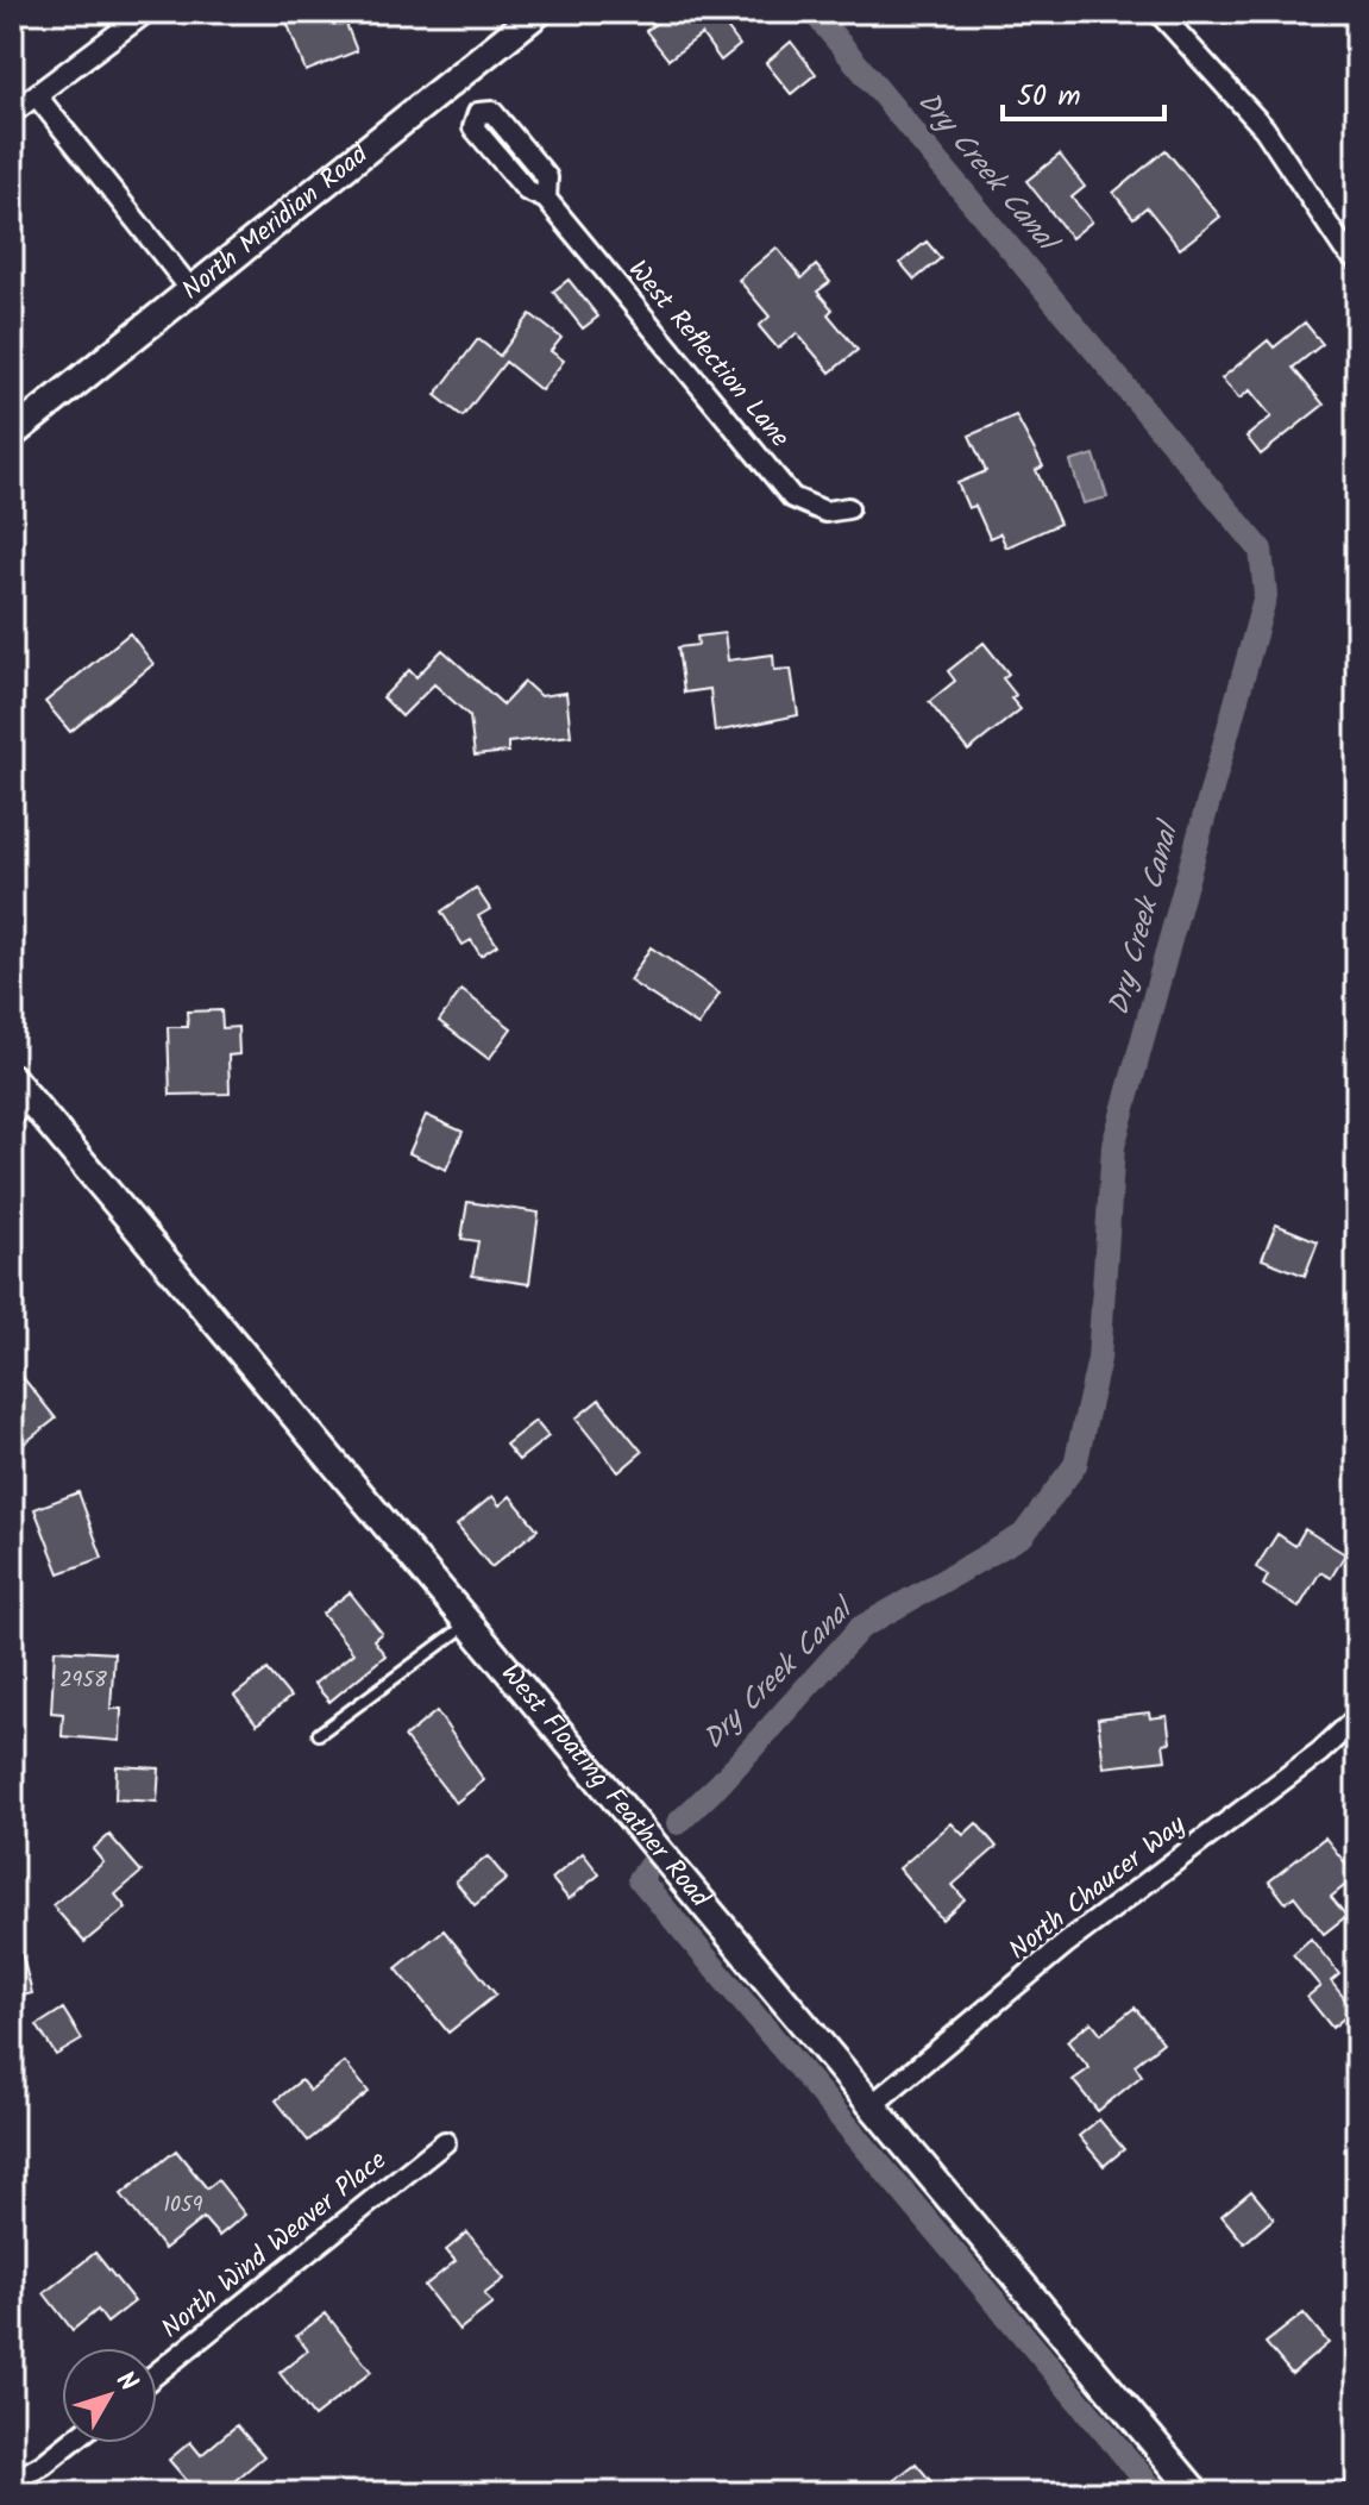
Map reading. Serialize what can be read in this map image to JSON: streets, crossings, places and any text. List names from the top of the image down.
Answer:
{
  "streets": {
    "main road": ["North Meridian Road", "West Floating Feather Road"],
    "street": ["West Reflection Lane", "North Chaucer Way", "North Wind Weaver Place"]
  },
  "crossings": [
    ["North Meridian Road", "West Reflection Lane"],
    ["West Floating Feather Road", "North Chaucer Way"]
  ],
  "water": ["Dry Creek Canal"],
  "house_numbers": ["2958", "1059"],
  "scale_bar": "50 m",
  "north": "top right"
}
